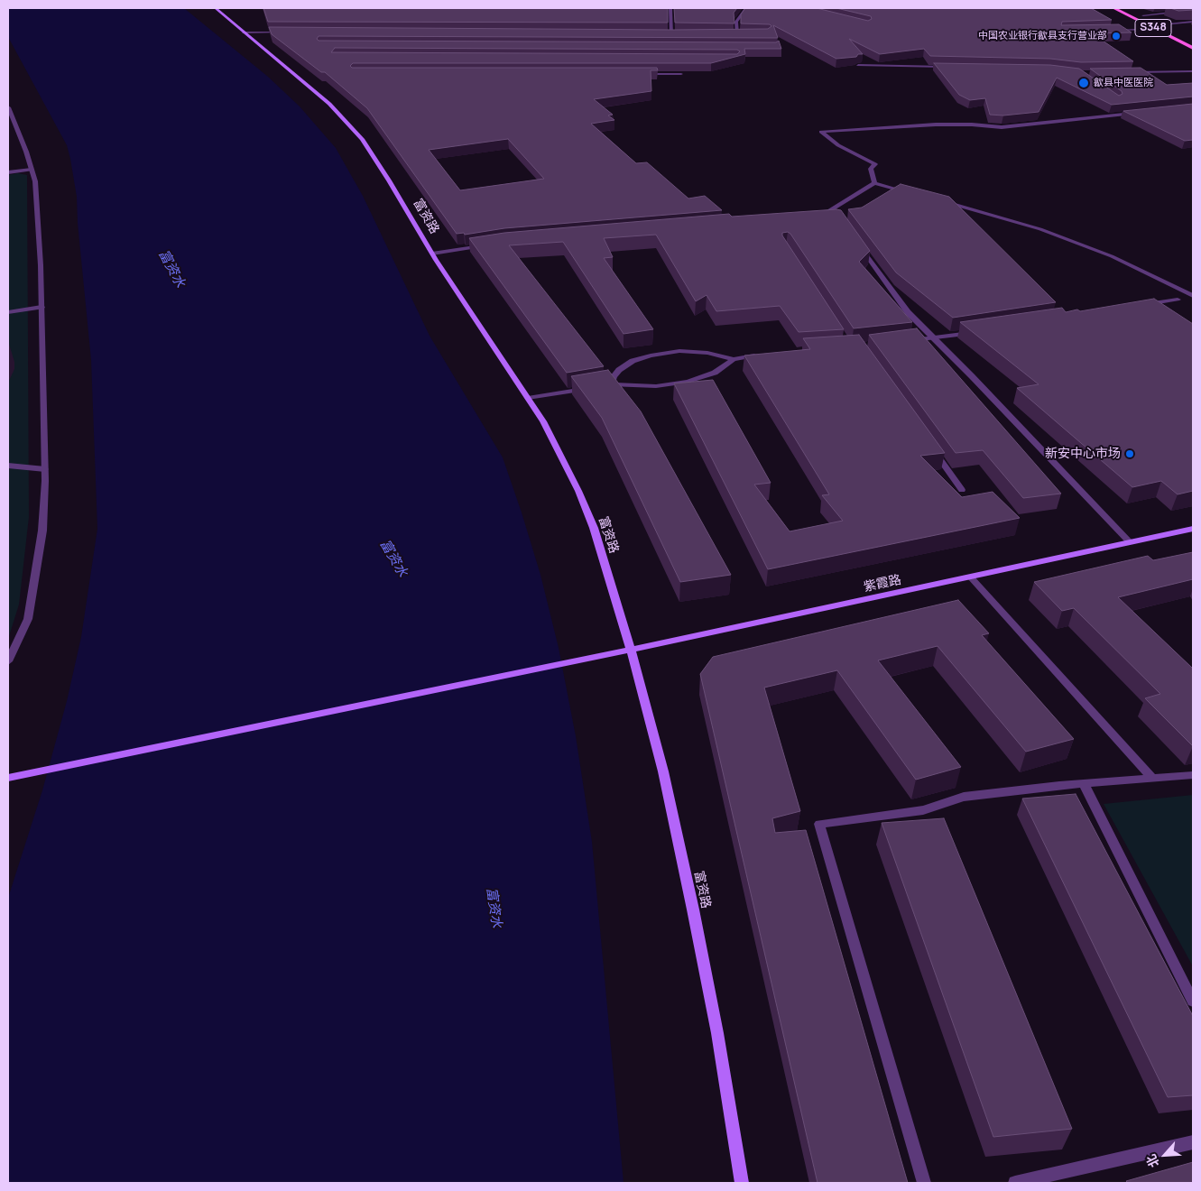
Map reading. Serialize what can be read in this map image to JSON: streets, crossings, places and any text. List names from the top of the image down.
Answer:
{
  "streets": {
    "main road": ["S348"],
    "street": ["富资路", "紫霞路"]
  },
  "crossings": [
    ["富资路", "紫霞路"]
  ],
  "water": ["富资水"],
  "places": ["中国农业银行歙县支行营业部", "歙县中医医院", "新安中心市场"],
  "north": "bottom left"
}
